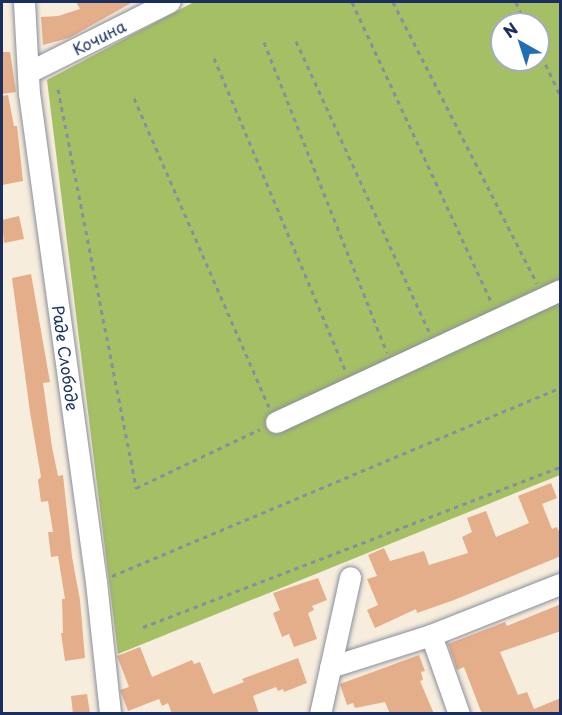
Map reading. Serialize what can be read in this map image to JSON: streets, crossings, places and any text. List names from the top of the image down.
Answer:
{
  "streets": {
    "street": ["Кочина", "Раде Слободе"]
  },
  "crossings": [
    ["Кочина", "Раде Слободе"]
  ],
  "north": "top left"
}
